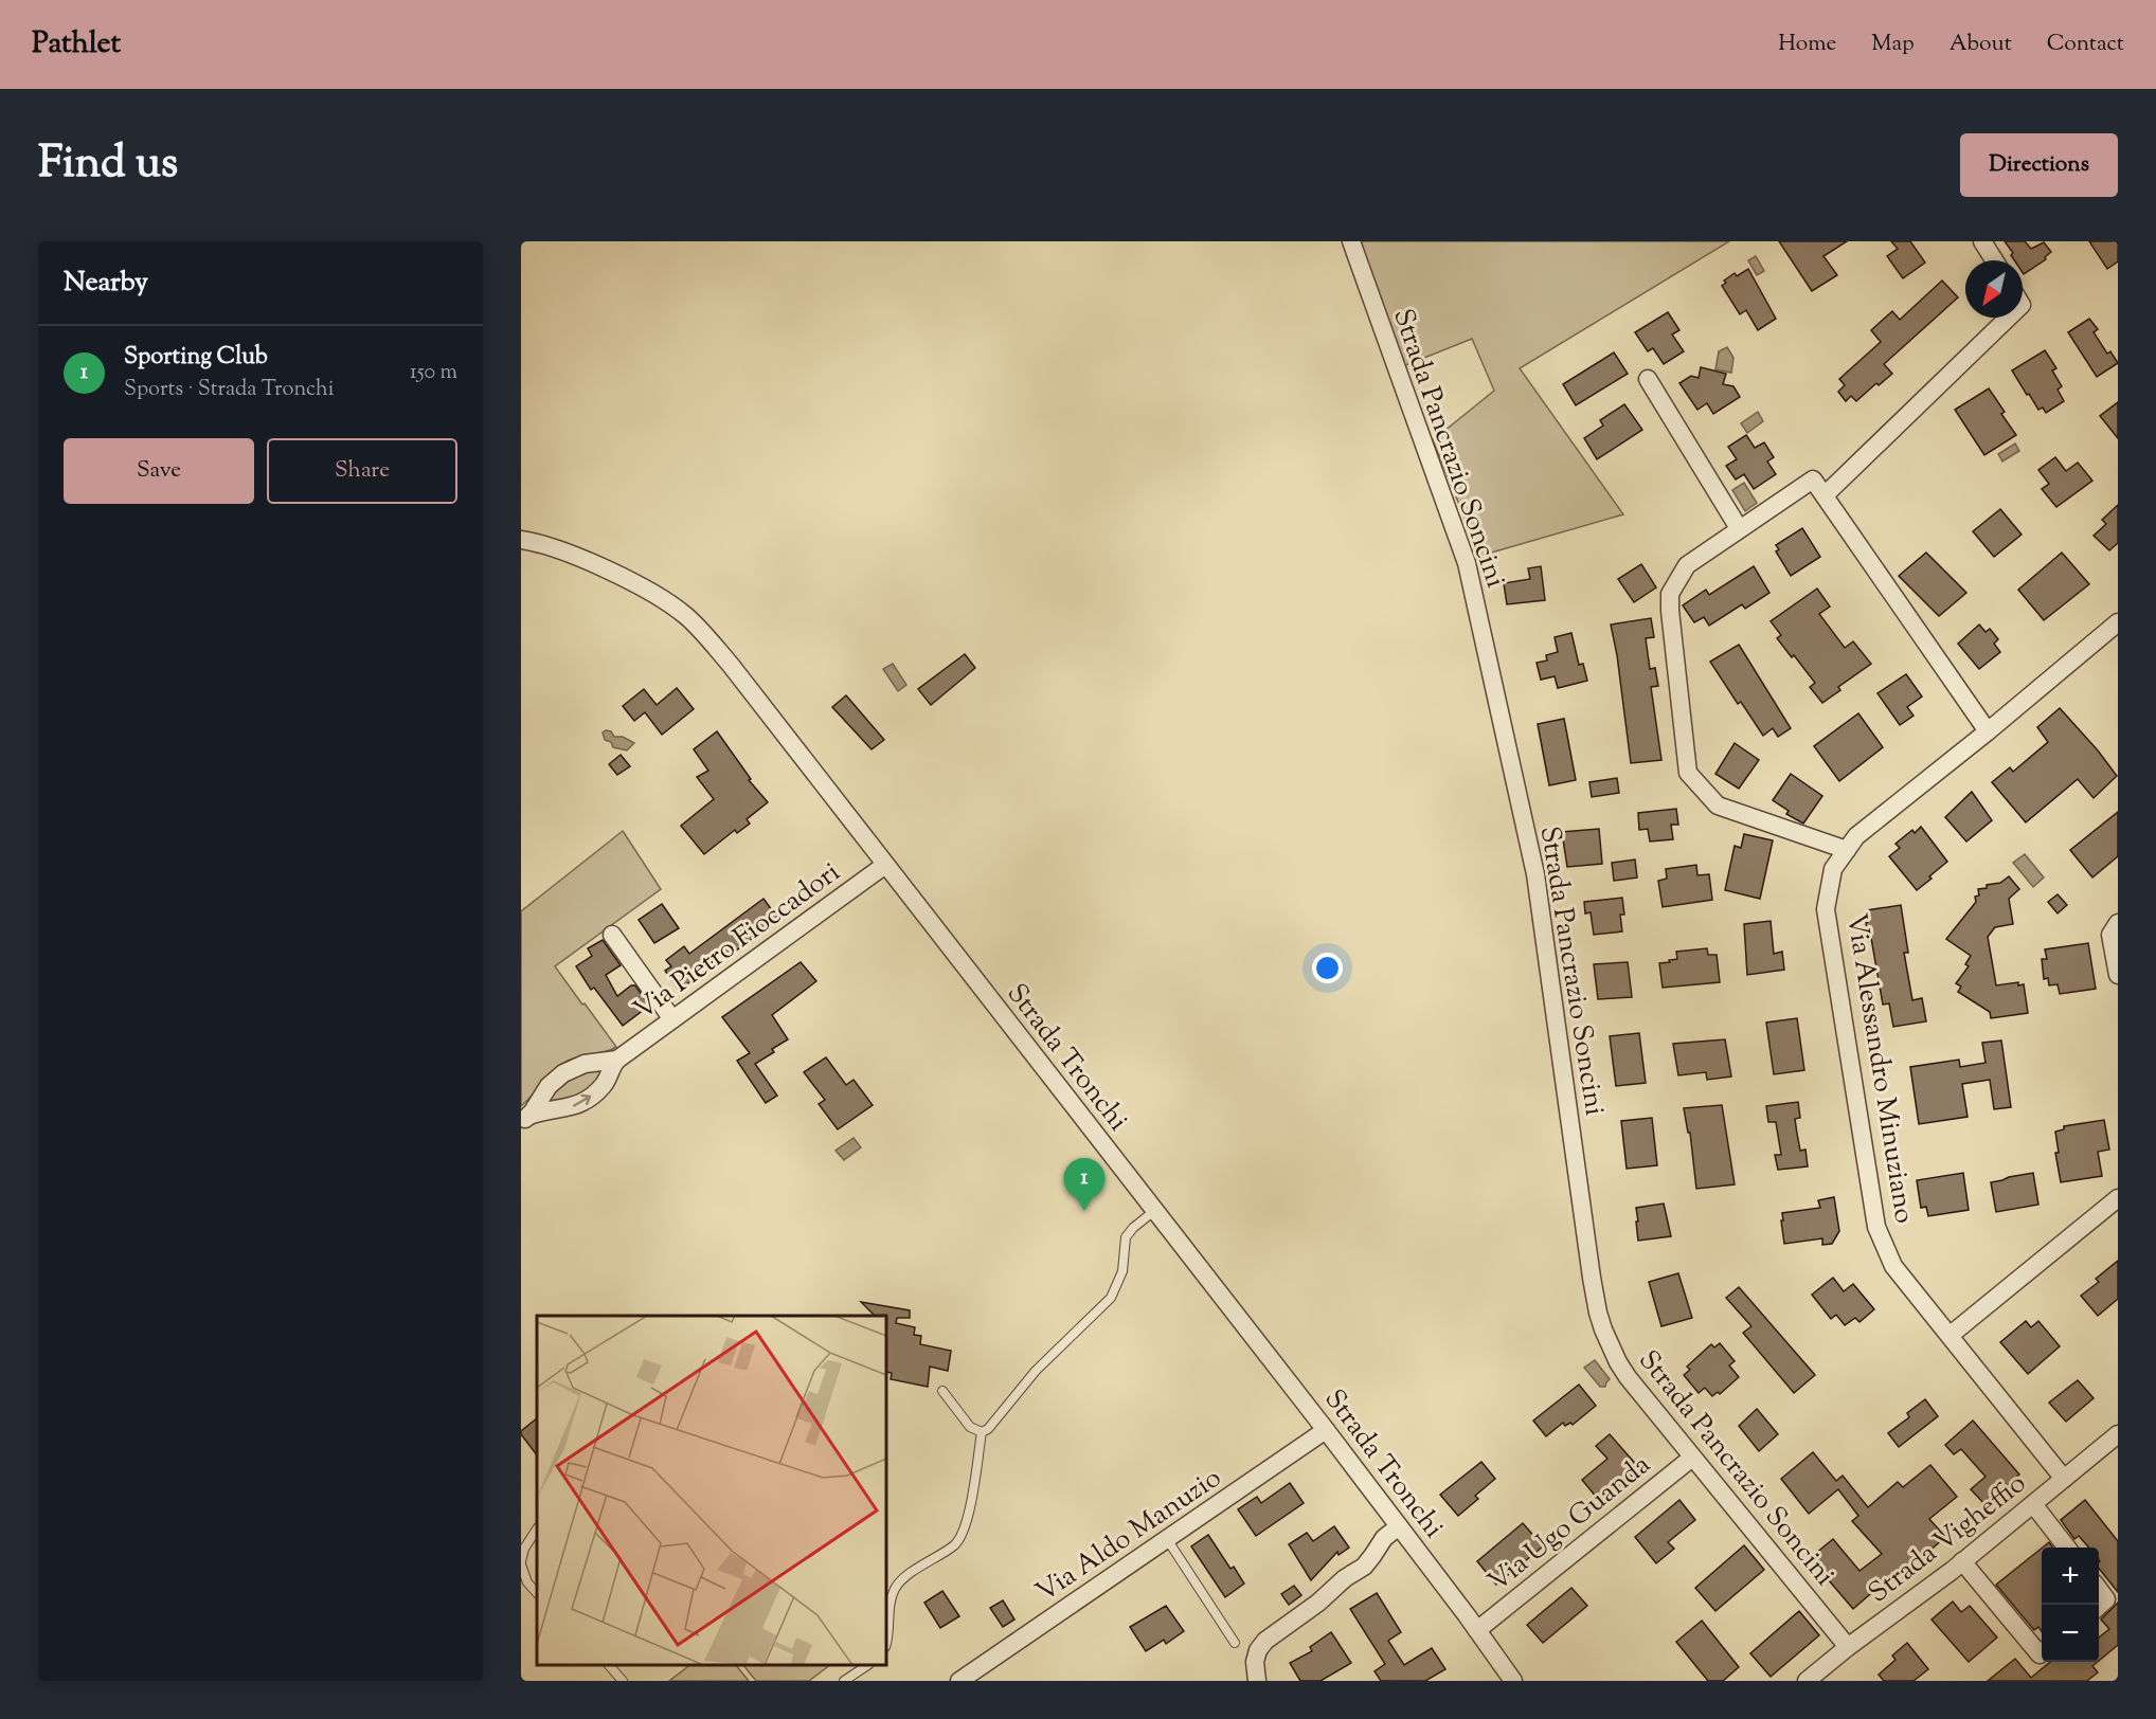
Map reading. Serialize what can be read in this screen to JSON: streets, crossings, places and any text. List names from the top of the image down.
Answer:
{
  "streets": {
    "street": [
      "Strada Pancrazio Soncini",
      "Via Pietro Fioccadori",
      "Strada Tronchi",
      "Via Alessandro Minuziano",
      "Via Ugo Guanda",
      "Via Aldo Manuzio",
      "Strada Vigheffio"
    ]
  },
  "crossings": [
    ["Strada Pancrazio Soncini", "Via Ugo Guanda"],
    ["Strada Pancrazio Soncini", "Strada Vigheffio"],
    ["Via Pietro Fioccadori", "Strada Tronchi"],
    ["Strada Tronchi", "Via Ugo Guanda"],
    ["Strada Tronchi", "Via Aldo Manuzio"],
    ["Via Alessandro Minuziano", "Strada Vigheffio"]
  ],
  "north": "bottom left",
  "page": {
    "header": "Pathlet",
    "nav": [
      "Home",
      "Map",
      "About",
      "Contact"
    ],
    "title": "Find us",
    "buttons": [
      "Directions",
      ["Save", "Share"]
    ],
    "heading": "Nearby",
    "list": [
      {
        "mark": "1",
        "name": "Sporting Club",
        "note": "Sports · Strada Tronchi",
        "value": "150 m"
      }
    ],
    "pins": "1",
    "map_buttons": ["+", "−"]
  }
}
